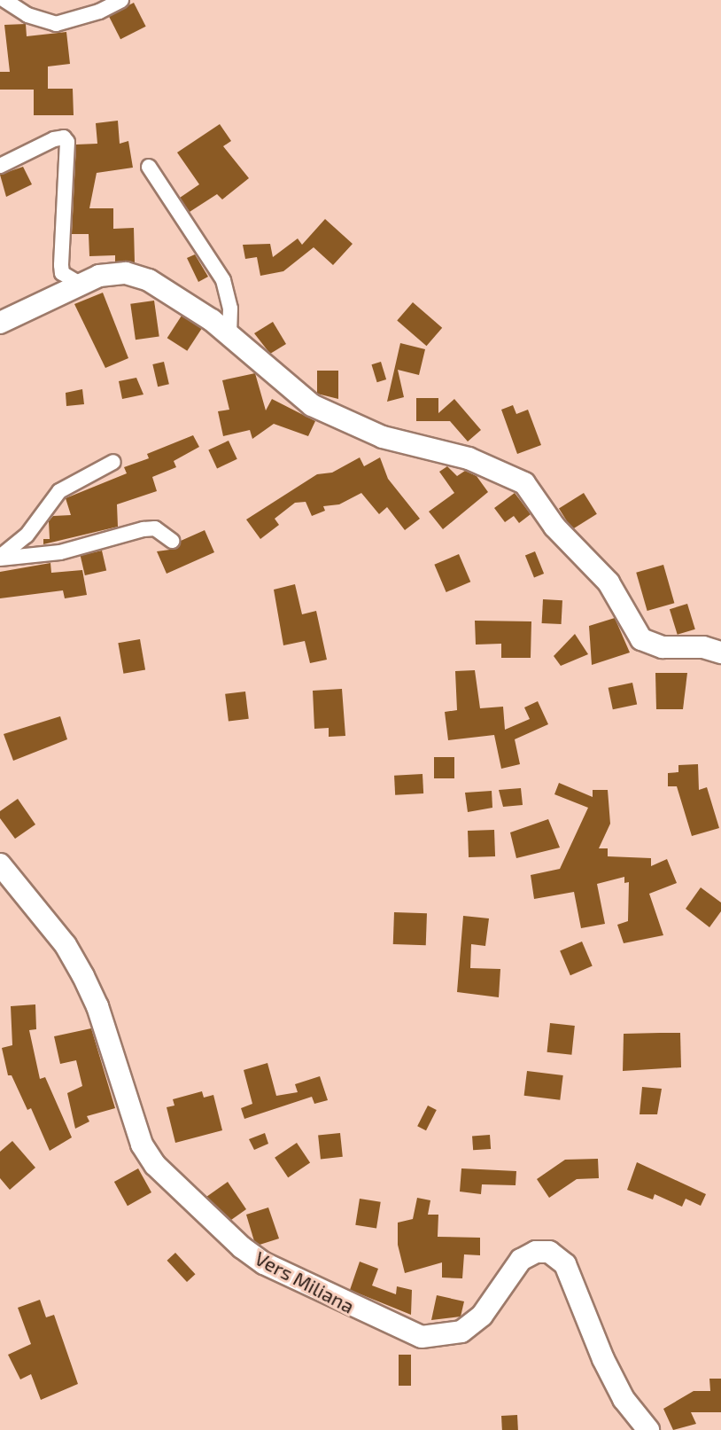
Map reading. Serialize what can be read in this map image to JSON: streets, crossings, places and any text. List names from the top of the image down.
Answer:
{
  "streets": {
    "main road": ["Vers Miliana"]
  }
}
